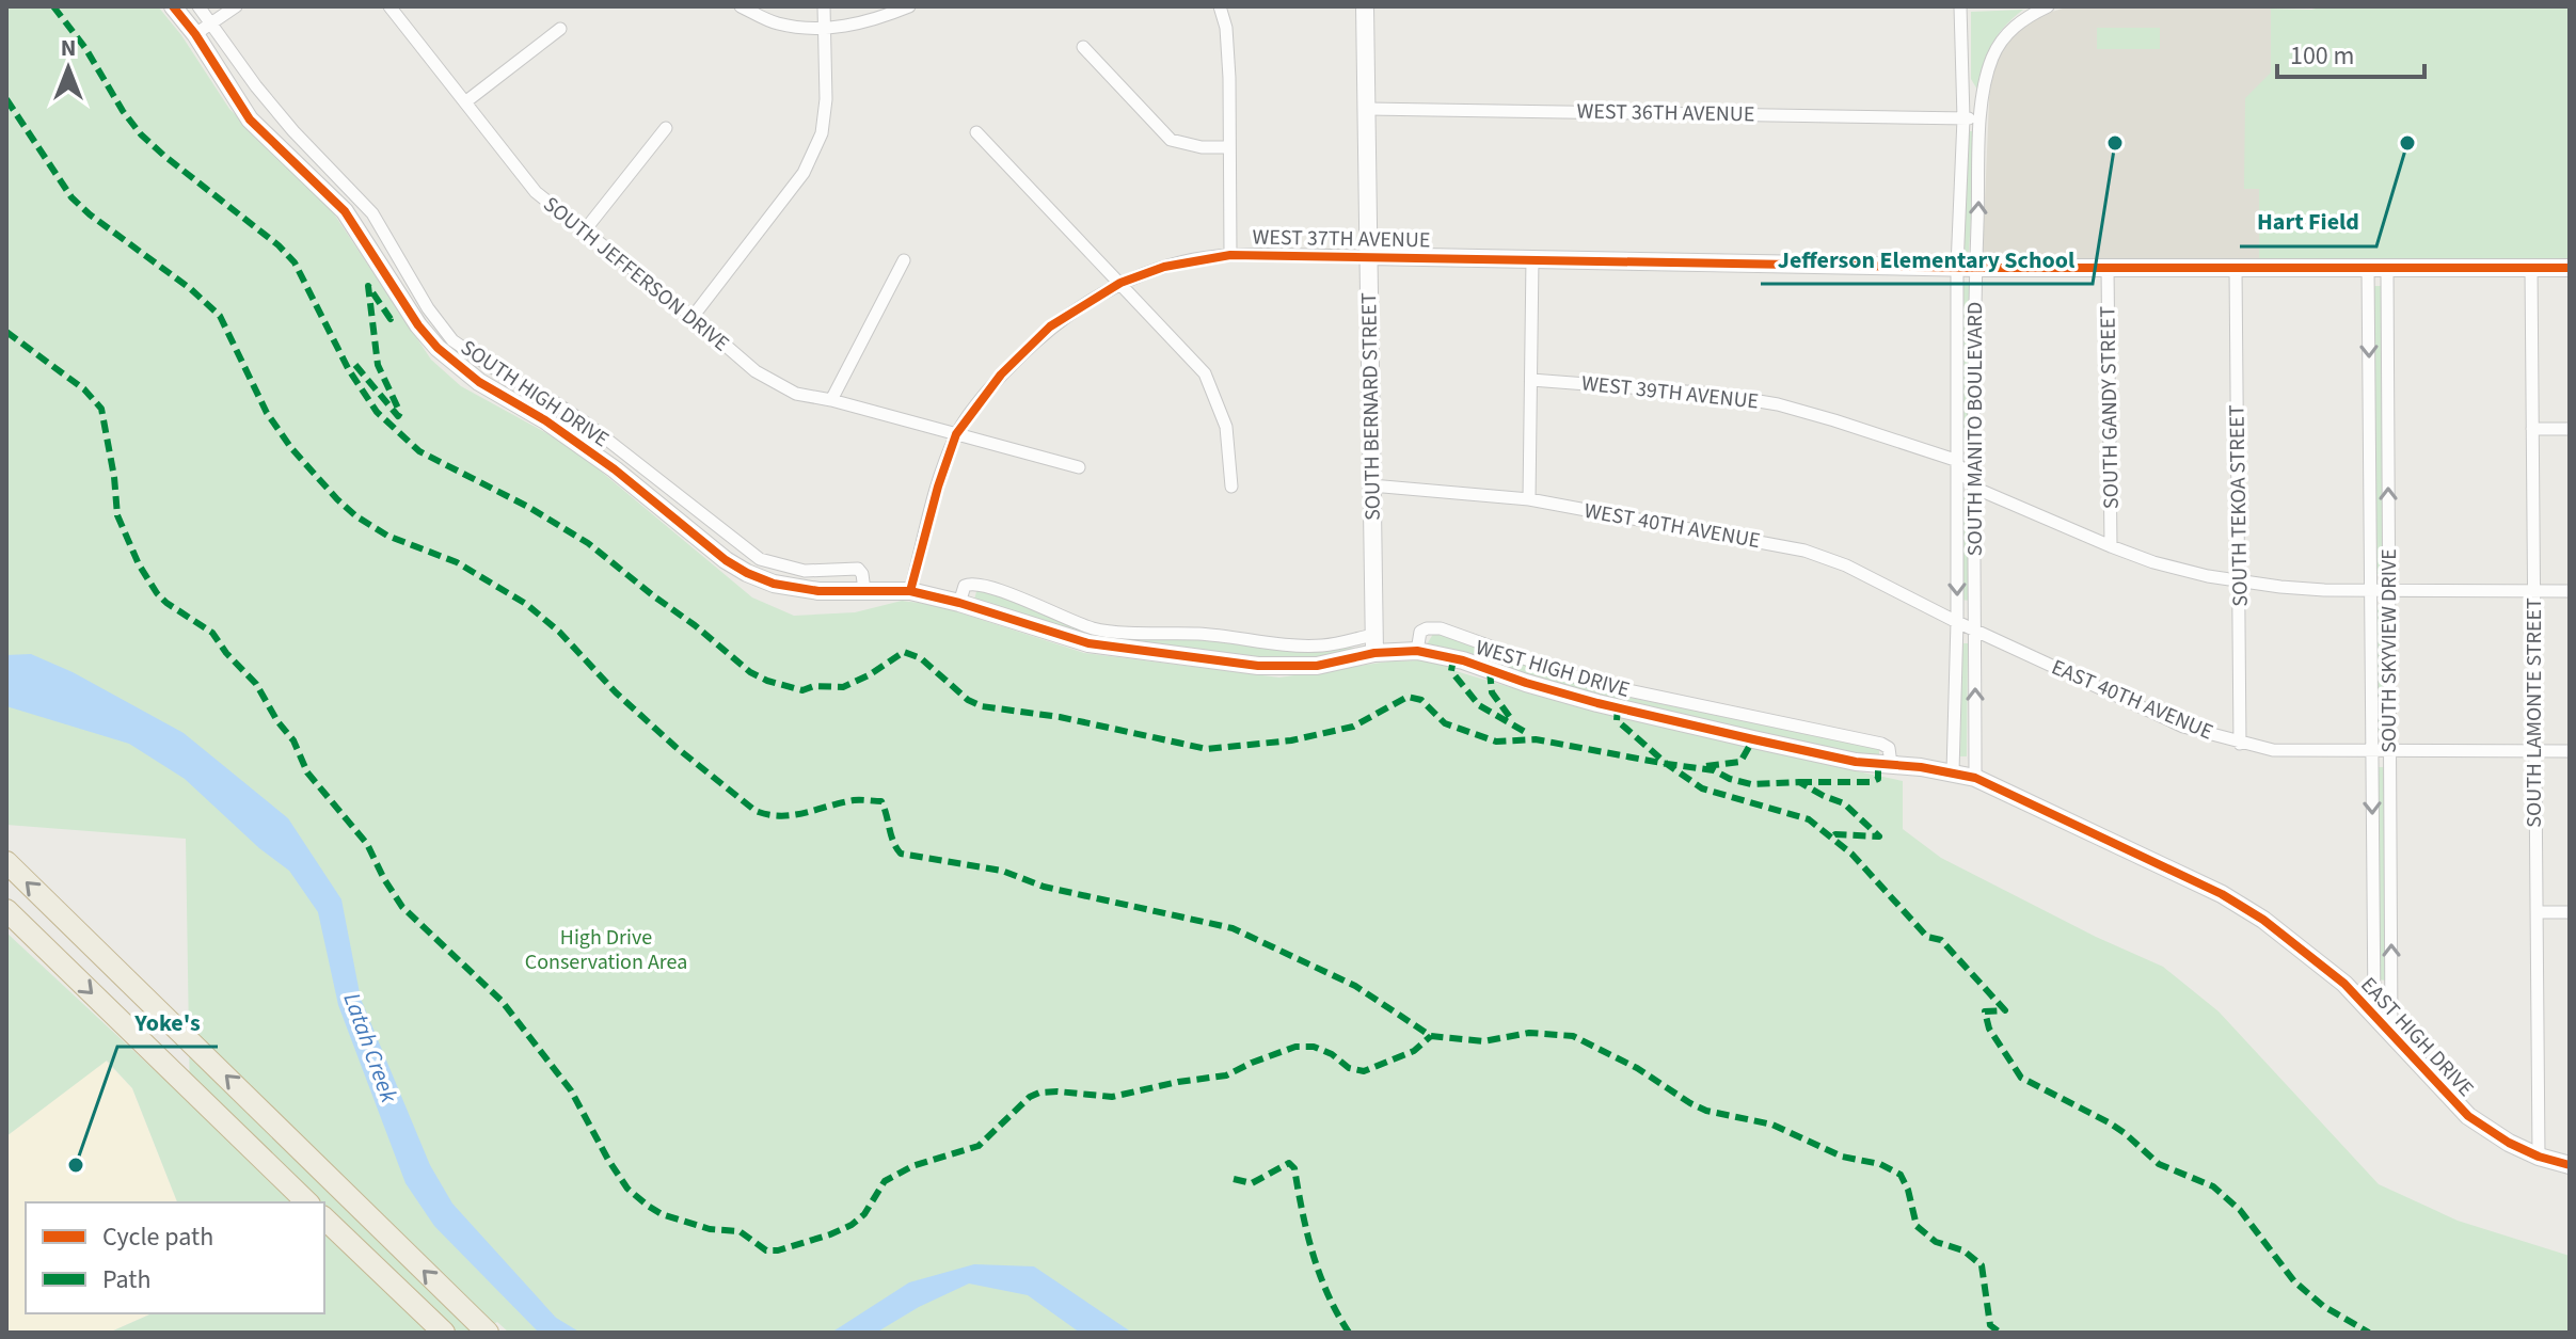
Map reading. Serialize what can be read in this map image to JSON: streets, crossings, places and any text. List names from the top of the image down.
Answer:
{
  "streets": {
    "main road": [
      "WEST 37TH AVENUE",
      "SOUTH HIGH DRIVE",
      "SOUTH BERNARD STREET",
      "WEST HIGH DRIVE",
      "EAST HIGH DRIVE"
    ],
    "street": [
      "WEST 36TH AVENUE",
      "SOUTH JEFFERSON DRIVE",
      "WEST 39TH AVENUE",
      "SOUTH GANDY STREET",
      "SOUTH MANITO BOULEVARD",
      "SOUTH TEKOA STREET",
      "WEST 40TH AVENUE",
      "SOUTH SKYVIEW DRIVE",
      "EAST 40TH AVENUE",
      "SOUTH LAMONTE STREET"
    ]
  },
  "crossings": [
    ["WEST 36TH AVENUE", "SOUTH BERNARD STREET"],
    ["WEST 36TH AVENUE", "SOUTH MANITO BOULEVARD"],
    ["WEST 37TH AVENUE", "SOUTH JEFFERSON DRIVE"],
    ["WEST 37TH AVENUE", "SOUTH BERNARD STREET"],
    ["WEST 37TH AVENUE", "SOUTH GANDY STREET"],
    ["WEST 37TH AVENUE", "SOUTH MANITO BOULEVARD"],
    ["WEST 37TH AVENUE", "SOUTH TEKOA STREET"],
    ["WEST 37TH AVENUE", "SOUTH SKYVIEW DRIVE"],
    ["WEST 37TH AVENUE", "WEST HIGH DRIVE"],
    ["WEST 37TH AVENUE", "SOUTH LAMONTE STREET"],
    ["WEST 39TH AVENUE", "SOUTH MANITO BOULEVARD"],
    ["SOUTH HIGH DRIVE", "WEST HIGH DRIVE"],
    ["SOUTH BERNARD STREET", "WEST 40TH AVENUE"],
    ["SOUTH BERNARD STREET", "WEST HIGH DRIVE"],
    ["SOUTH MANITO BOULEVARD", "WEST 40TH AVENUE"],
    ["SOUTH MANITO BOULEVARD", "WEST HIGH DRIVE"],
    ["SOUTH MANITO BOULEVARD", "EAST 40TH AVENUE"],
    ["SOUTH MANITO BOULEVARD", "EAST HIGH DRIVE"],
    ["SOUTH TEKOA STREET", "EAST 40TH AVENUE"],
    ["WEST 40TH AVENUE", "EAST 40TH AVENUE"],
    ["SOUTH SKYVIEW DRIVE", "EAST 40TH AVENUE"],
    ["SOUTH SKYVIEW DRIVE", "EAST HIGH DRIVE"],
    ["WEST HIGH DRIVE", "EAST HIGH DRIVE"],
    ["EAST 40TH AVENUE", "SOUTH LAMONTE STREET"],
    ["SOUTH LAMONTE STREET", "EAST HIGH DRIVE"]
  ],
  "water": ["Latah Creek"],
  "parks": ["High Drive Conservation Area"],
  "places": ["Jefferson Elementary School", "Hart Field", "Yoke's"],
  "legend": ["Cycle path", "Path"],
  "scale_bar": "100 m",
  "north": "top"
}
